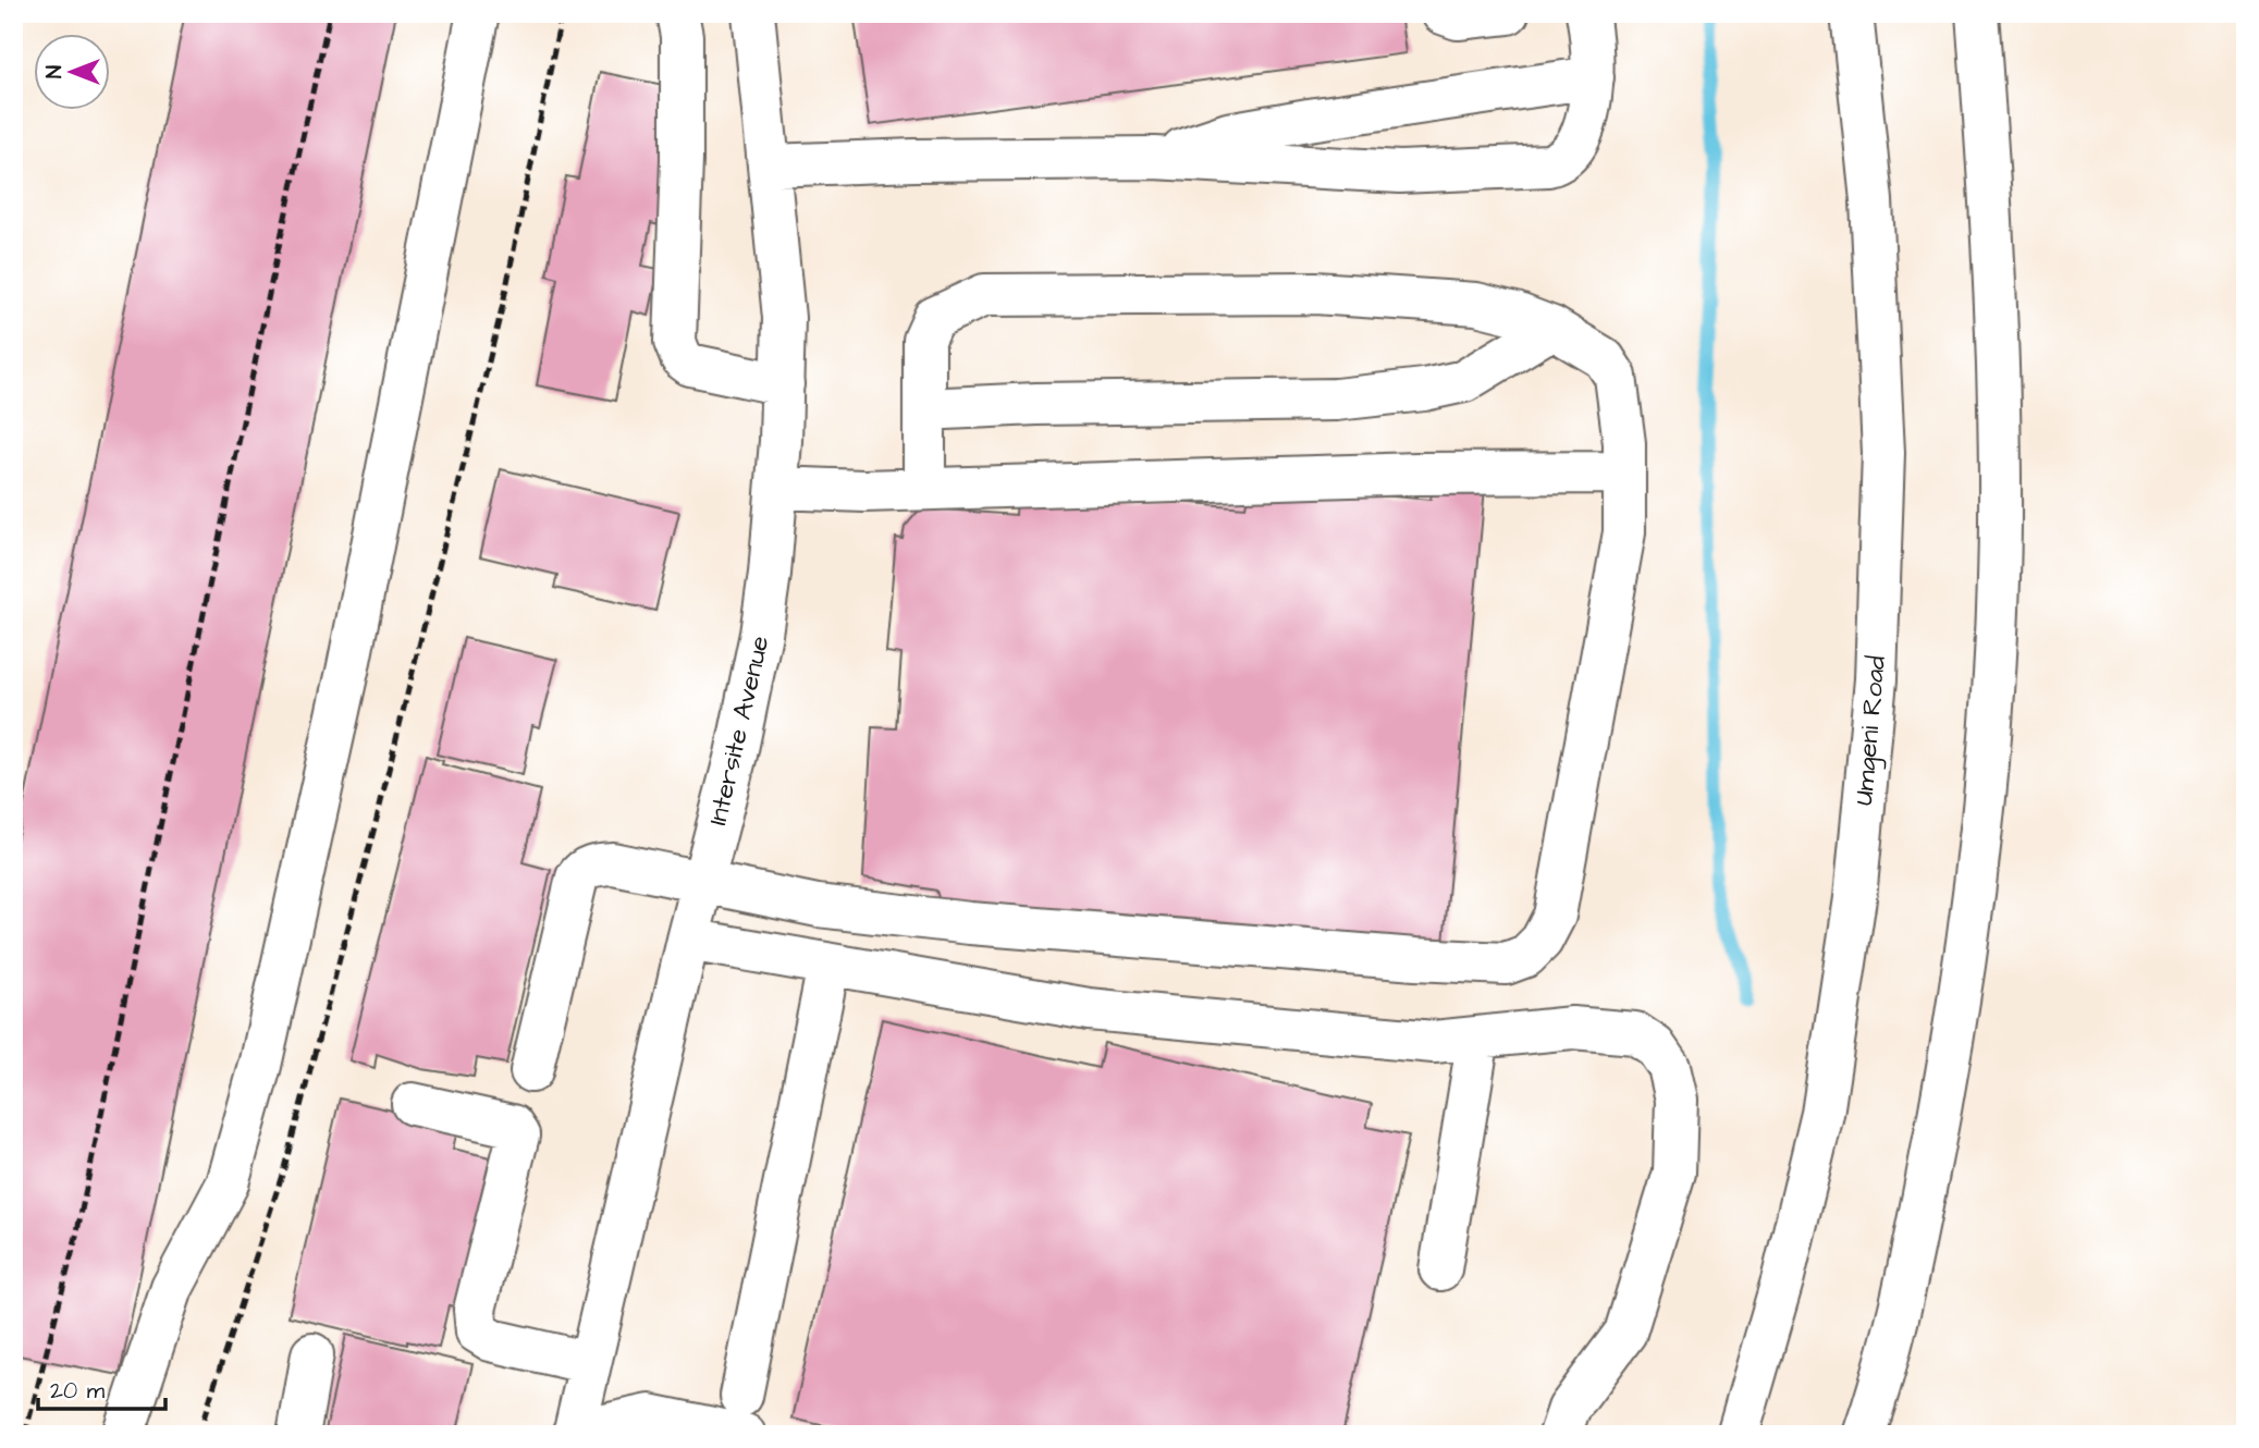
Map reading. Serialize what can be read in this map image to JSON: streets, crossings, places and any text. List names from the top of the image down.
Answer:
{
  "streets": {
    "main road": ["Intersite Avenue", "Umgeni Road"]
  },
  "scale_bar": "20 m",
  "north": "left"
}
